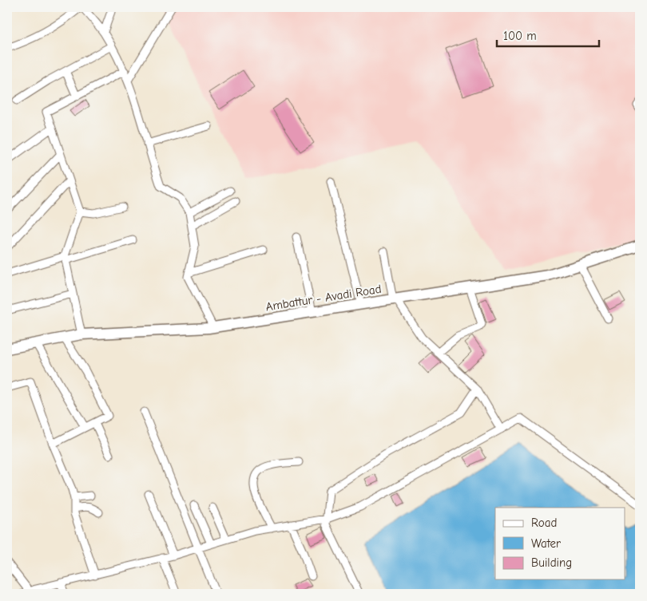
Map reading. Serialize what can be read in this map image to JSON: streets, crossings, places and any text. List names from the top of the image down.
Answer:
{
  "streets": {
    "street": ["Ambattur - Avadi Road"]
  },
  "legend": ["Road", "Water", "Building"],
  "scale_bar": "100 m"
}
